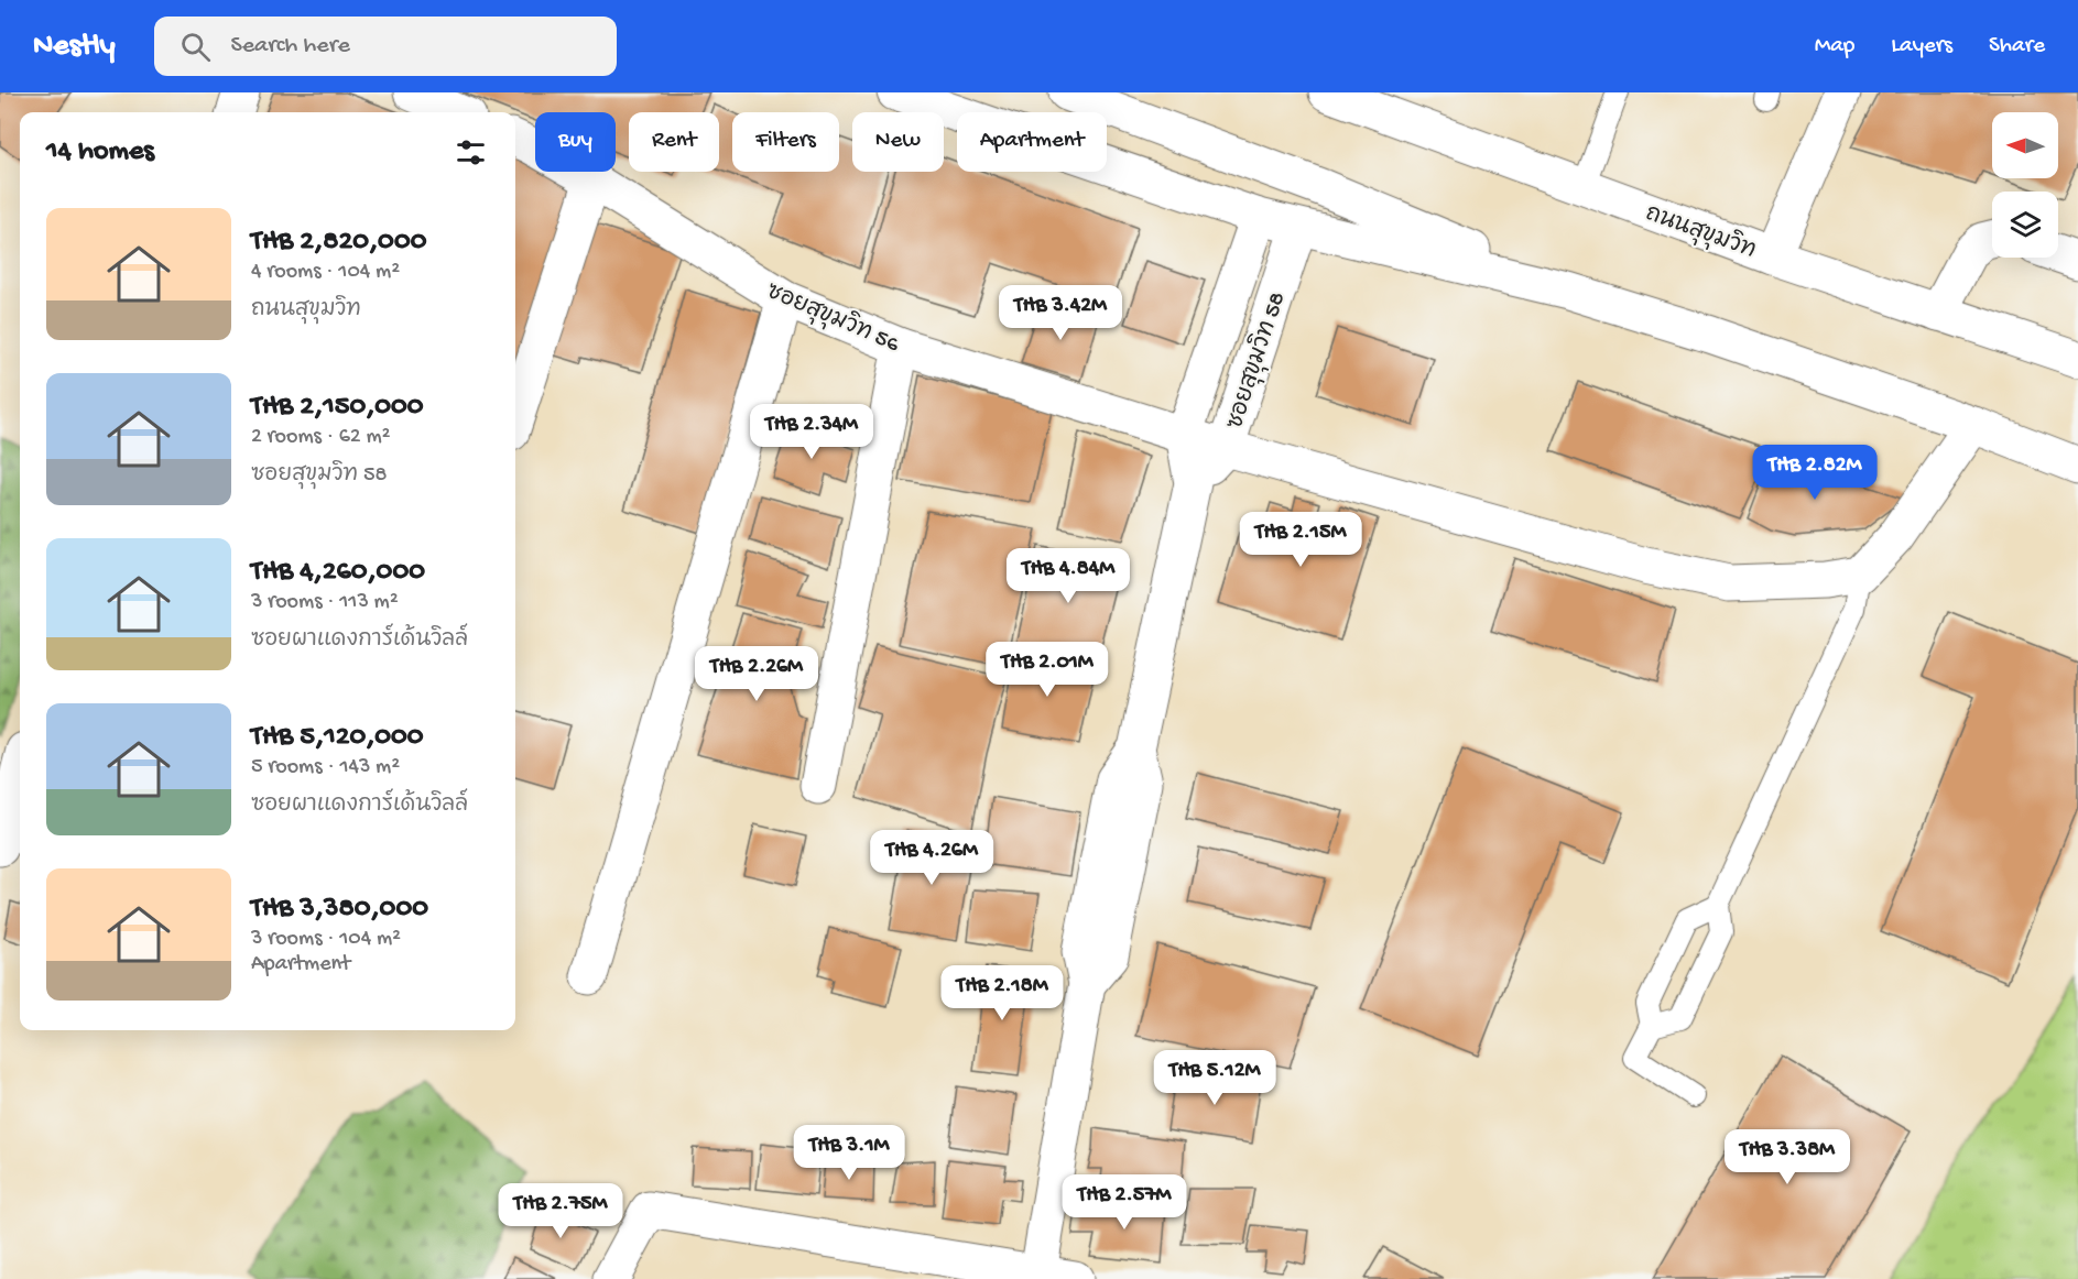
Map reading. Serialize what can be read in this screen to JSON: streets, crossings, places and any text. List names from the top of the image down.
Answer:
{
  "streets": {
    "main road": ["ถนนสุขุมวิท", "ซอยสุขุมวิท 56", "ซอยสุขุมวิท 58"]
  },
  "crossings": [
    ["ซอยสุขุมวิท 56", "ซอยสุขุมวิท 58"]
  ],
  "north": "left",
  "page": {
    "header": "Nestly",
    "search": "Search here",
    "nav": ["Map", "Layers", "Share"],
    "chip": [
      "Buy",
      "Rent",
      "Filters",
      "New",
      "Apartment"
    ],
    "heading": "14 homes",
    "list": [
      {
        "name": "THB 2,820,000",
        "note": "4 rooms · 104 m² · ถนนสุขุมวิท"
      },
      {
        "name": "THB 2,150,000",
        "note": "2 rooms · 62 m² · ซอยสุขุมวิท 58"
      },
      {
        "name": "THB 4,260,000",
        "note": "3 rooms · 113 m² · ซอยผาแดงการ์เด้นวิลล์"
      },
      {
        "name": "THB 5,120,000",
        "note": "5 rooms · 143 m² · ซอยผาแดงการ์เด้นวิลล์"
      },
      {
        "name": "THB 3,380,000",
        "note": "3 rooms · 104 m² · Apartment"
      }
    ],
    "price": [
      "THB 3.42M",
      "THB 2.34M",
      "THB 2.82M",
      "THB 2.15M",
      "THB 4.84M",
      "THB 2.01M",
      "THB 2.26M",
      "THB 4.26M",
      "THB 2.18M",
      "THB 5.12M",
      "THB 3.1M",
      "THB 3.38M",
      "THB 2.57M",
      "THB 2.75M"
    ]
  }
}
